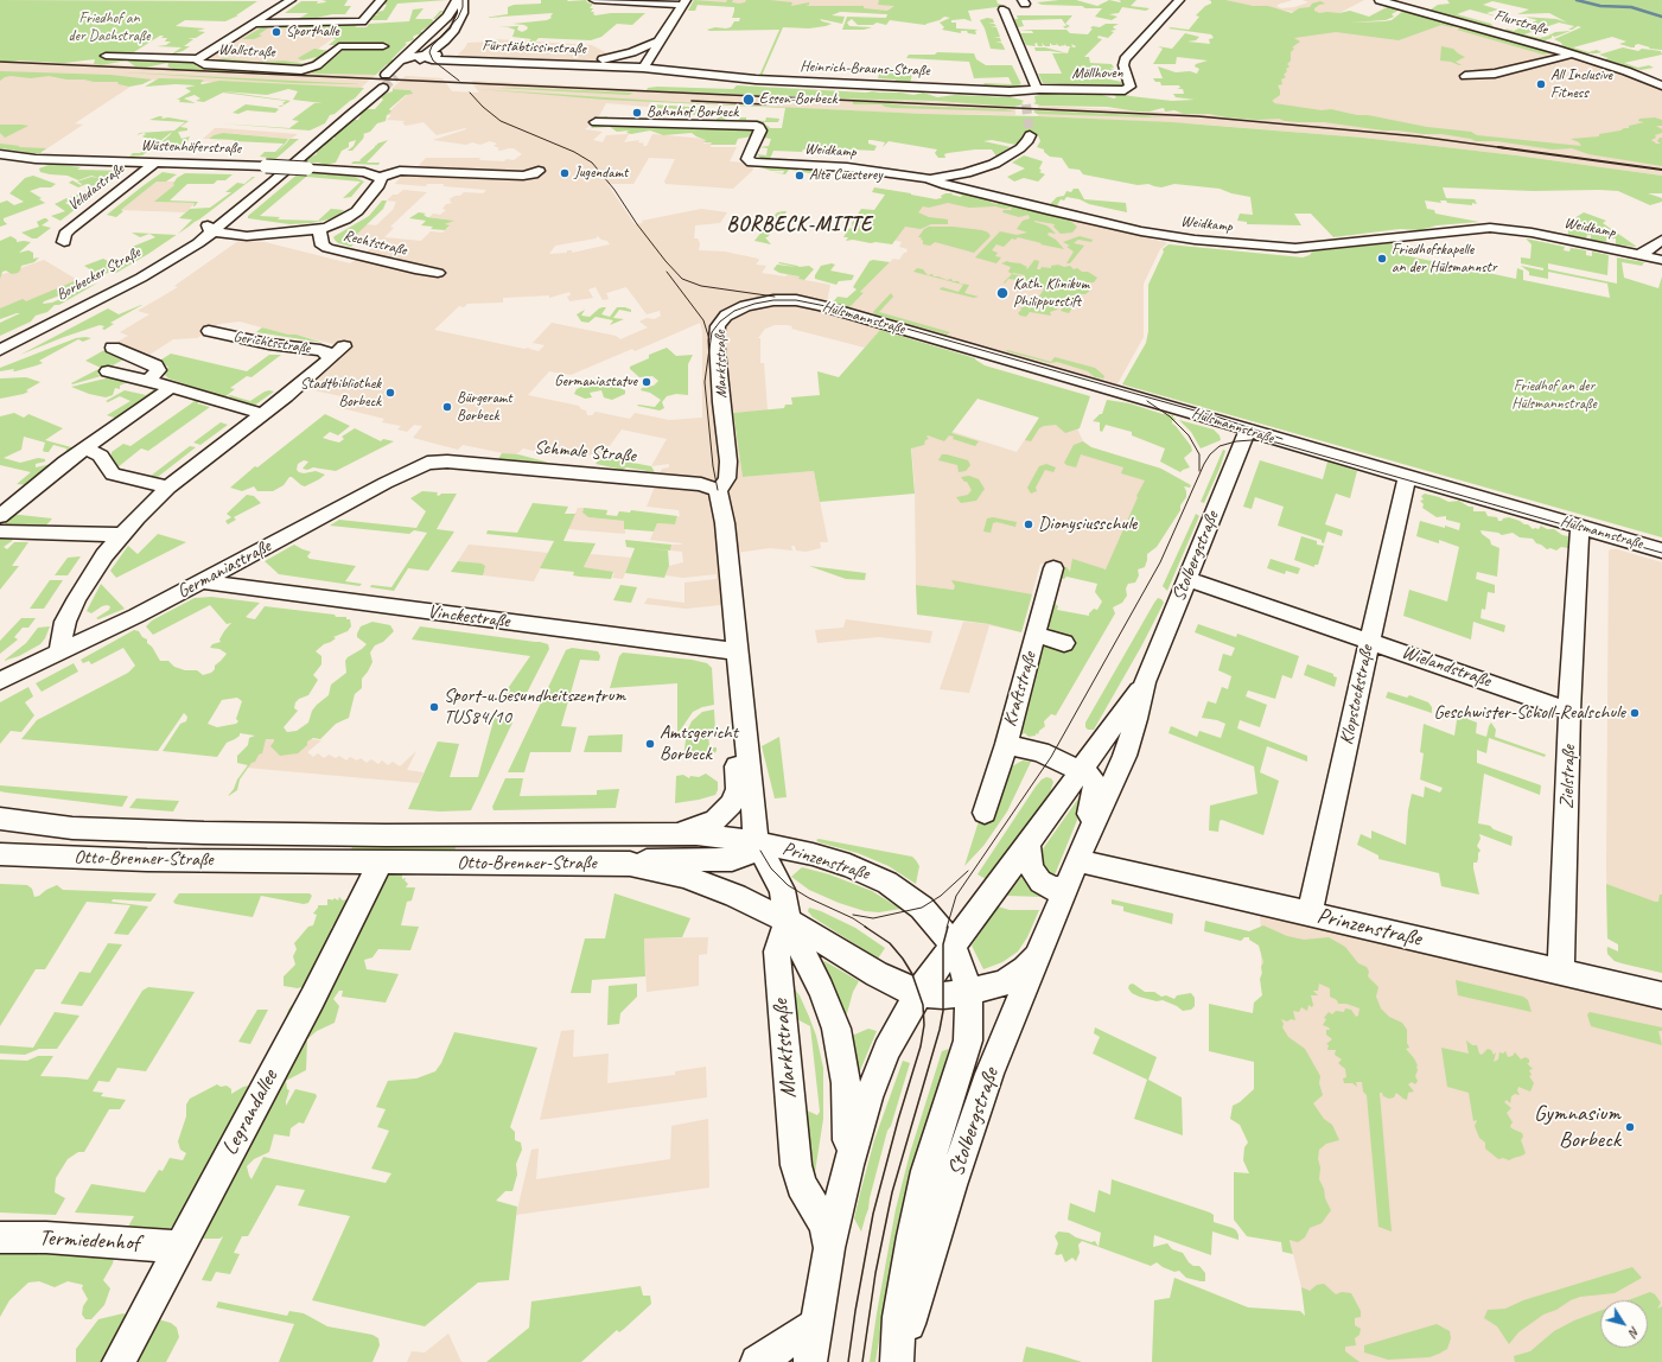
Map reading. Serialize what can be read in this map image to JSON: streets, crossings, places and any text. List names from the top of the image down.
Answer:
{
  "streets": {
    "street": [
      "Flurstraße",
      "Fürstäbtissinstraße",
      "Wallstraße",
      "Heinrich-Brauns-Straße",
      "Möllhoven",
      "Wüstenhöferstraße",
      "Weidkamp",
      "Veledastraße",
      "Rechtstraße",
      "Borbecker Straße",
      "Hülsmannstraße",
      "Gerichtsstraße",
      "Marktstraße",
      "Schmale Straße",
      "Stolbergstraße",
      "Germaniastraße",
      "Vinckestraße",
      "Wielandstraße",
      "Kraftstraße",
      "Klopstockstraße",
      "Zielstraße",
      "Otto-Brenner-Straße",
      "Prinzenstraße",
      "Legrandallee",
      "Termiedenhof"
    ]
  },
  "crossings": [
    ["Fürstäbtissinstraße", "Heinrich-Brauns-Straße"],
    ["Heinrich-Brauns-Straße", "Möllhoven"],
    ["Wüstenhöferstraße", "Veledastraße"],
    ["Hülsmannstraße", "Marktstraße"],
    ["Hülsmannstraße", "Stolbergstraße"],
    ["Hülsmannstraße", "Klopstockstraße"],
    ["Hülsmannstraße", "Zielstraße"],
    ["Gerichtsstraße", "Germaniastraße"],
    ["Marktstraße", "Schmale Straße"],
    ["Marktstraße", "Stolbergstraße"],
    ["Marktstraße", "Otto-Brenner-Straße"],
    ["Marktstraße", "Prinzenstraße"],
    ["Schmale Straße", "Germaniastraße"],
    ["Stolbergstraße", "Wielandstraße"],
    ["Stolbergstraße", "Kraftstraße"],
    ["Stolbergstraße", "Prinzenstraße"],
    ["Germaniastraße", "Vinckestraße"],
    ["Wielandstraße", "Klopstockstraße"],
    ["Wielandstraße", "Zielstraße"],
    ["Klopstockstraße", "Prinzenstraße"],
    ["Zielstraße", "Prinzenstraße"],
    ["Otto-Brenner-Straße", "Prinzenstraße"],
    ["Otto-Brenner-Straße", "Legrandallee"],
    ["Legrandallee", "Termiedenhof"]
  ],
  "districts": ["BORBECK-MITTE"],
  "parks": ["Friedhof an der Dachstraße", "Friedhof an der Hülsmannstraße"],
  "places": [
    "Sporthalle",
    "All Inclusive Fitness",
    "Essen-Borbeck",
    "Bahnhof Borbeck",
    "Jugendamt",
    "Alte Cuesterey",
    "Friedhofskapelle an der Hülsmannstr",
    "Kath. Klinikum Philippusstift",
    "Germaniastatue",
    "Stadtbibliothek Borbeck",
    "Bürgeramt Borbeck",
    "Dionysiusschule",
    "Sport-u.Gesundheitszentrum TUS84/10",
    "Geschwister-Scholl-Realschule",
    "Amtsgericht Borbeck",
    "Gymnasium Borbeck"
  ],
  "north": "bottom right"
}
